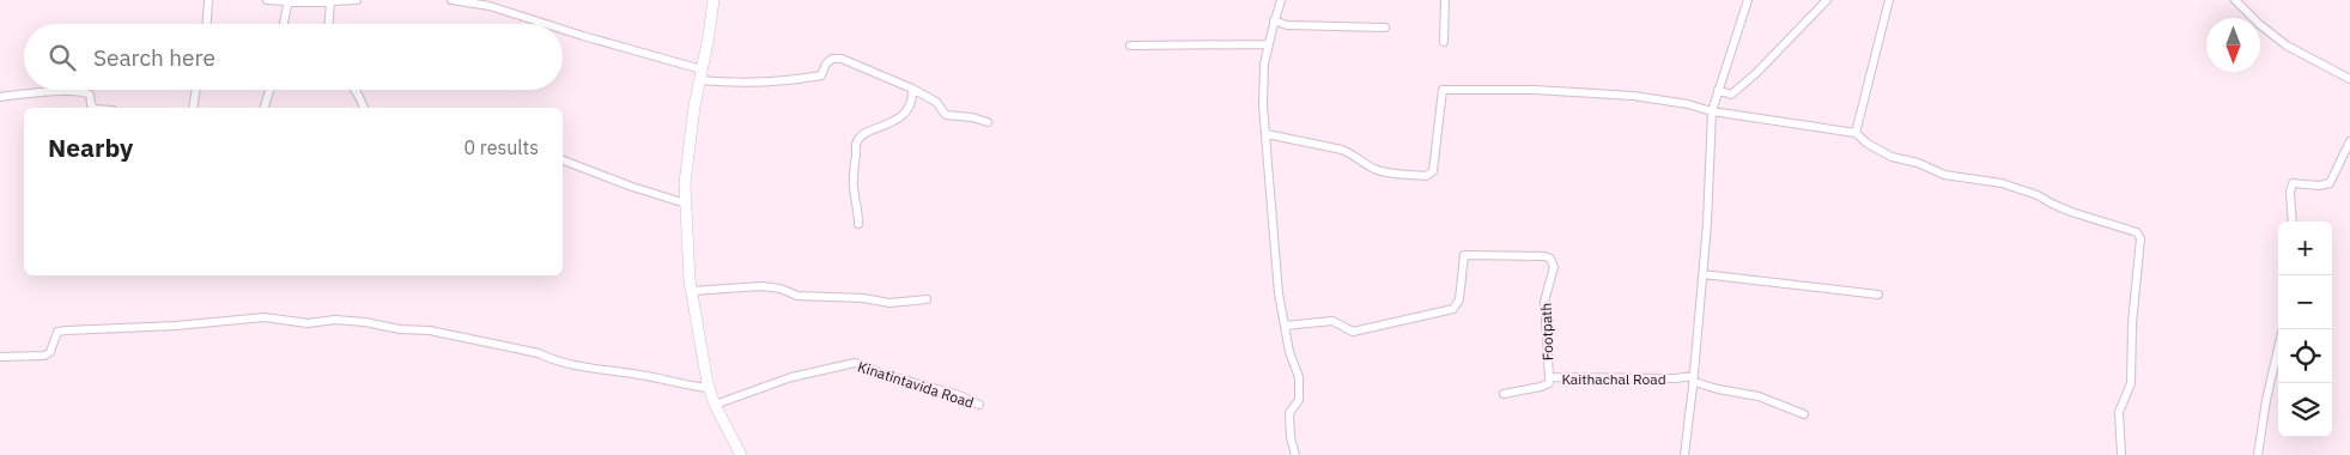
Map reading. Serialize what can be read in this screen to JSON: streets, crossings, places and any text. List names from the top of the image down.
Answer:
{
  "streets": {
    "street": ["Footpath", "Kaithachal Road", "Kinatintavida Road"]
  },
  "crossings": [
    ["Footpath", "Kaithachal Road"]
  ],
  "north": "bottom",
  "page": {
    "search": "Search here",
    "heading": ["Nearby", "0 results"],
    "map_buttons": ["+", "−"]
  }
}
